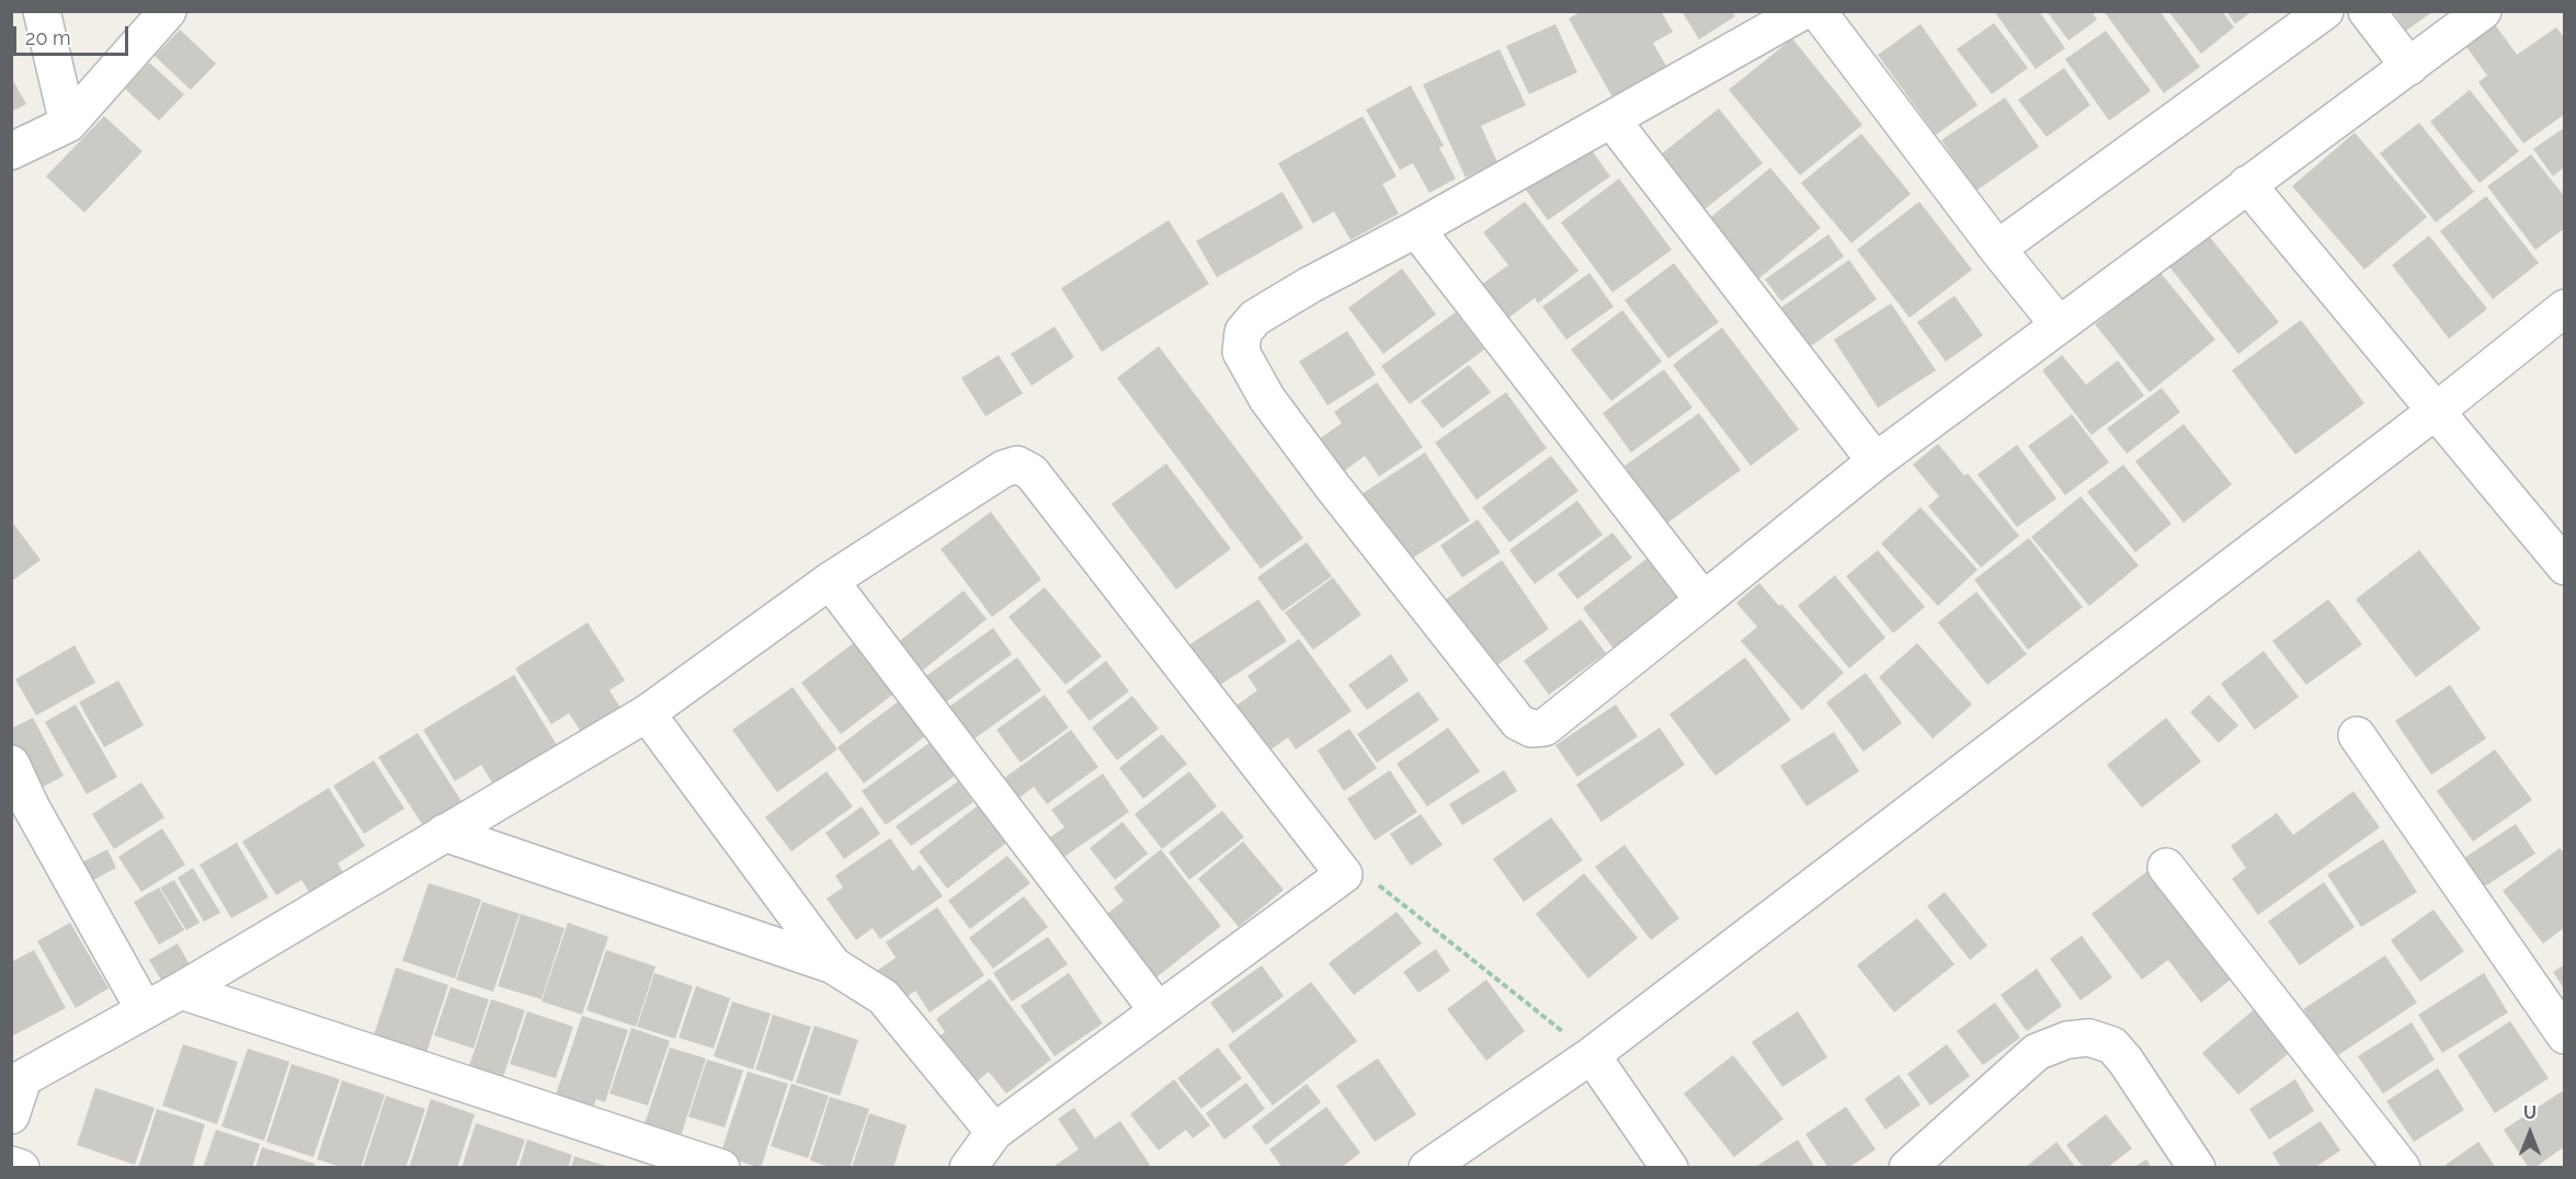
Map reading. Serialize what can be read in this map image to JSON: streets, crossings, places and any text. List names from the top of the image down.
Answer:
{
  "scale_bar": "20 m",
  "north": "top"
}
